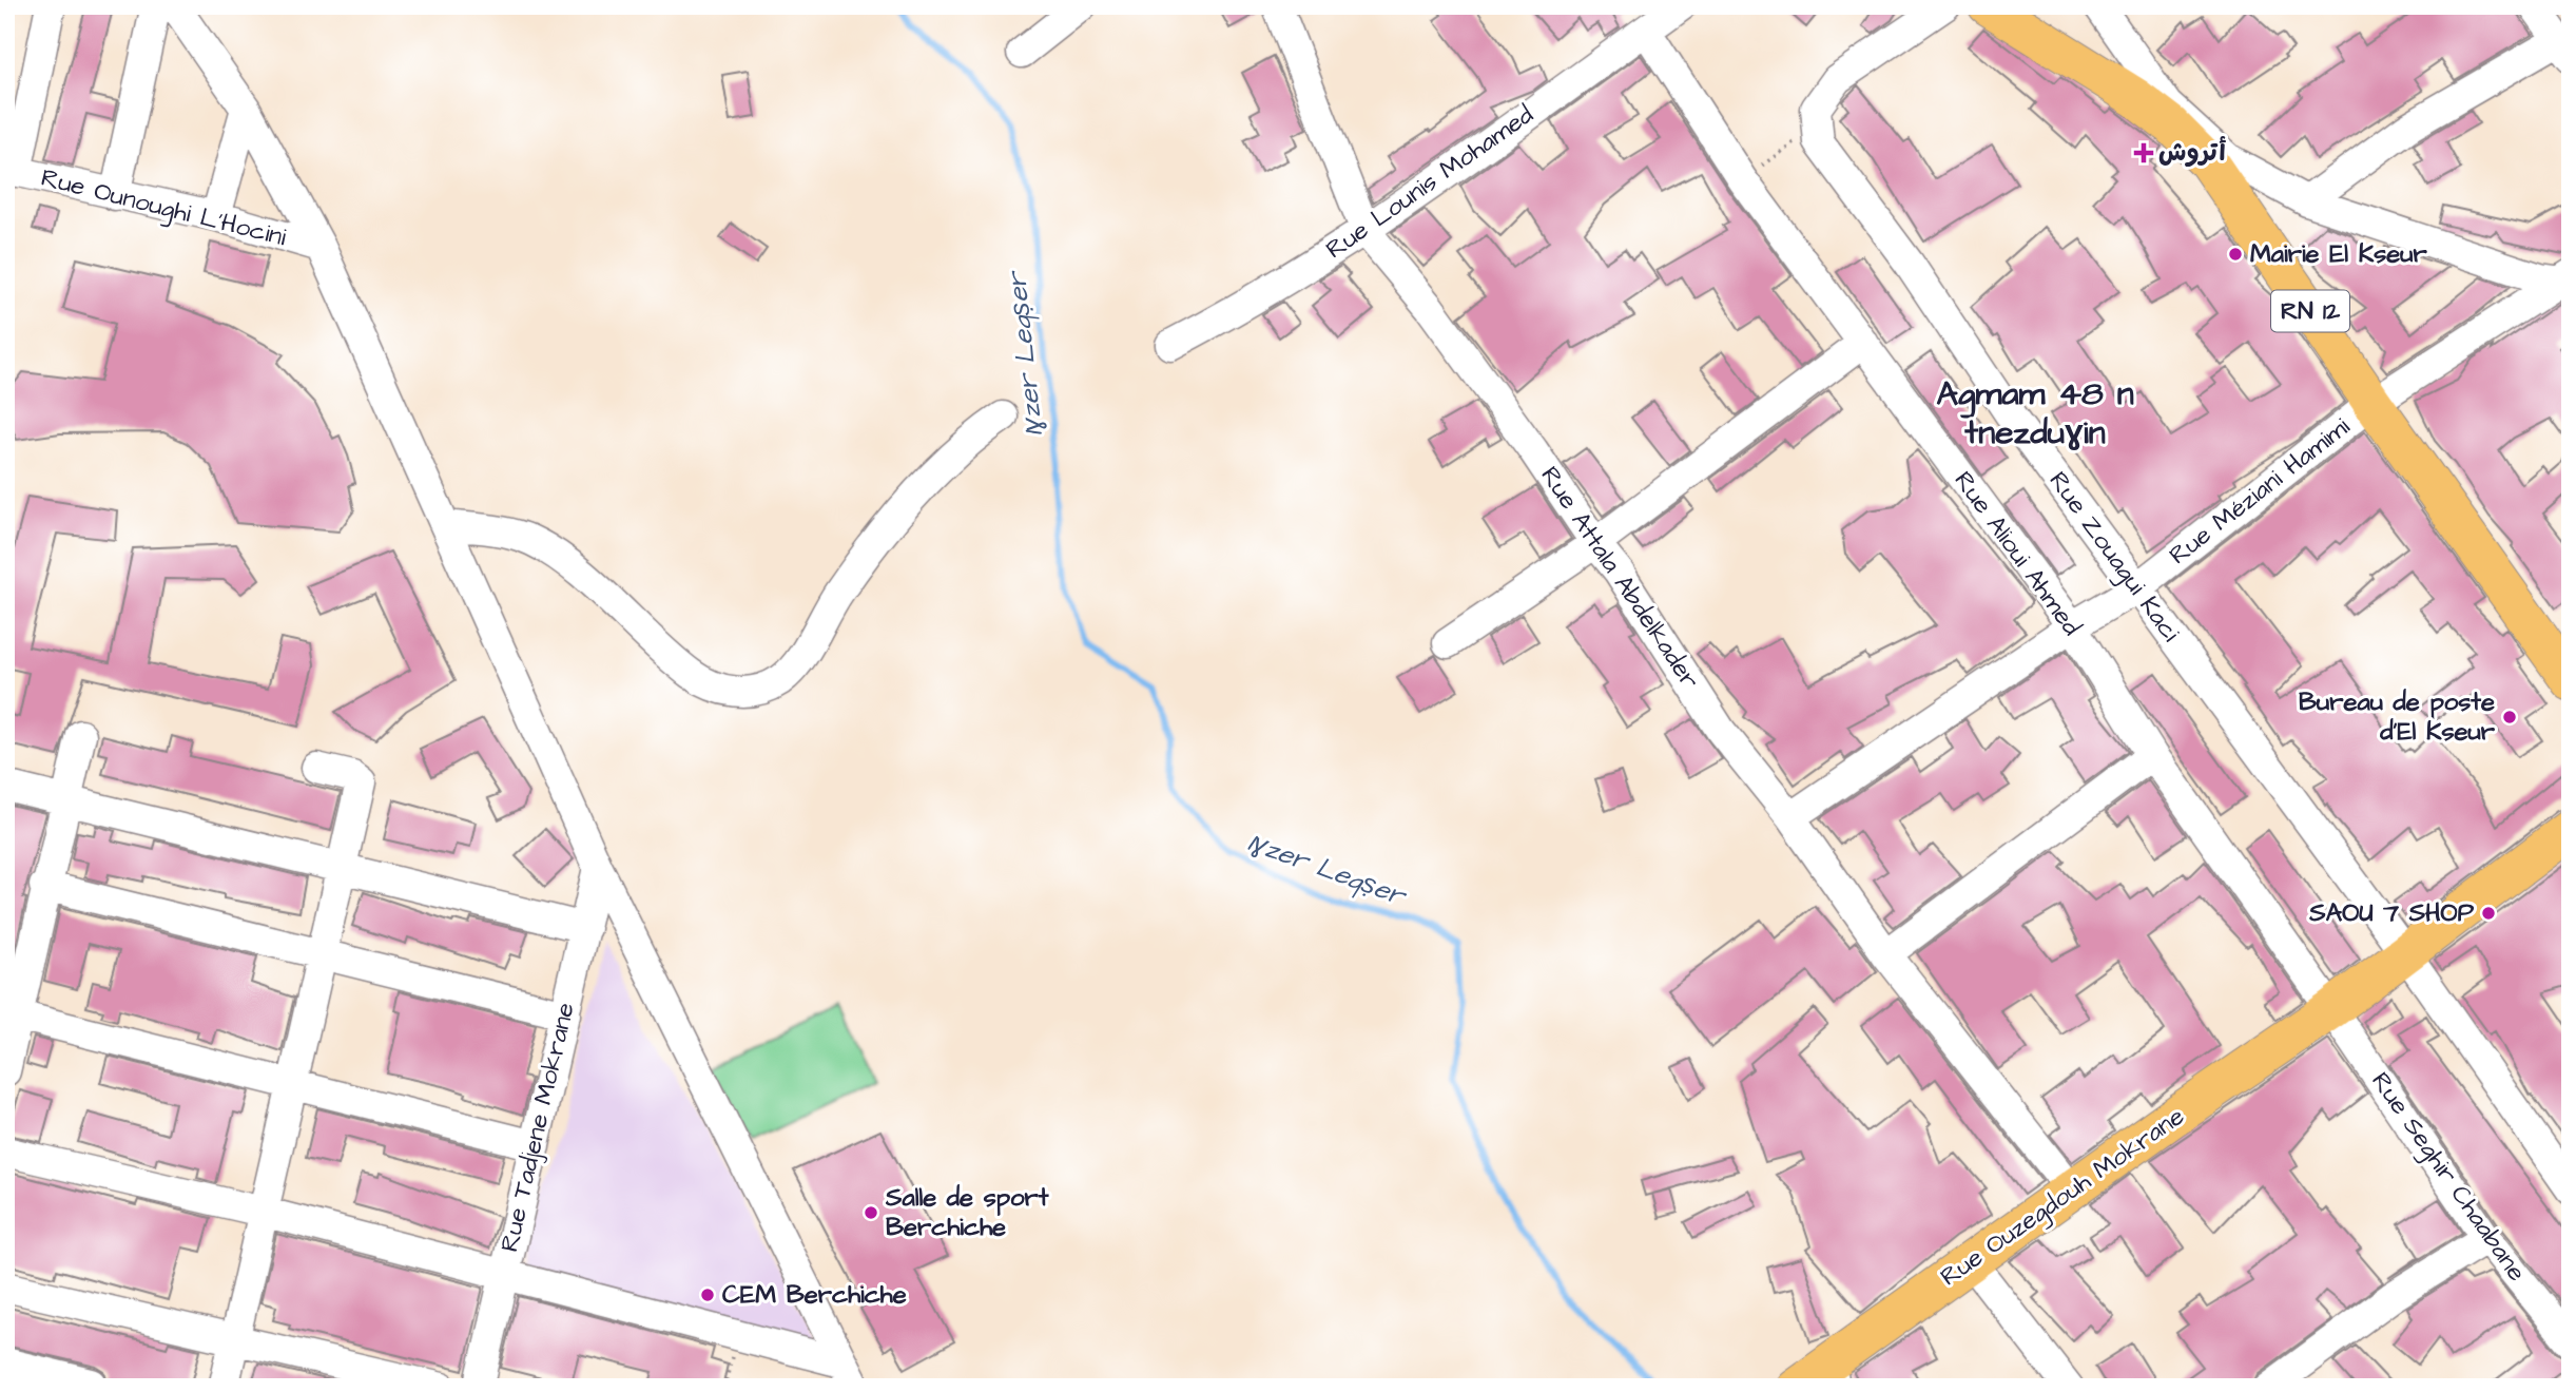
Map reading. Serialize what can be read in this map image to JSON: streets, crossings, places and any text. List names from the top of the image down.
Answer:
{
  "streets": {
    "main road": ["RN 12", "Rue Ouzegdouh Mokrane"],
    "street": [
      "Rue Lounis Mohamed",
      "Rue Ounoughi L'Hocini",
      "Rue Méziani Hamimi",
      "Rue Alioui Ahmed",
      "Rue Zouagui Kaci",
      "Rue Attala Abdelkader",
      "Rue Tadjene Mokrane",
      "Rue Seghir Chaabane"
    ]
  },
  "crossings": [
    ["Rue Lounis Mohamed", "Rue Alioui Ahmed"],
    ["Rue Lounis Mohamed", "Rue Attala Abdelkader"],
    ["RN 12", "Rue Méziani Hamimi"],
    ["Rue Méziani Hamimi", "Rue Alioui Ahmed"],
    ["Rue Méziani Hamimi", "Rue Zouagui Kaci"],
    ["Rue Méziani Hamimi", "Rue Attala Abdelkader"],
    ["Rue Alioui Ahmed", "Rue Seghir Chaabane"],
    ["Rue Alioui Ahmed", "Rue Ouzegdouh Mokrane"],
    ["Rue Zouagui Kaci", "Rue Ouzegdouh Mokrane"],
    ["Rue Attala Abdelkader", "Rue Ouzegdouh Mokrane"],
    ["Rue Seghir Chaabane", "Rue Ouzegdouh Mokrane"]
  ],
  "districts": ["Agmam 48 n tnezduɣin"],
  "water": ["Iɣzer Leqṣer"],
  "places": {
    "health": ["أتروش"],
    "other": [
      "Mairie El Kseur",
      "Bureau de poste d'El Kseur",
      "SAOU 7 SHOP",
      "Salle de sport Berchiche",
      "CEM Berchiche"
    ]
  }
}
